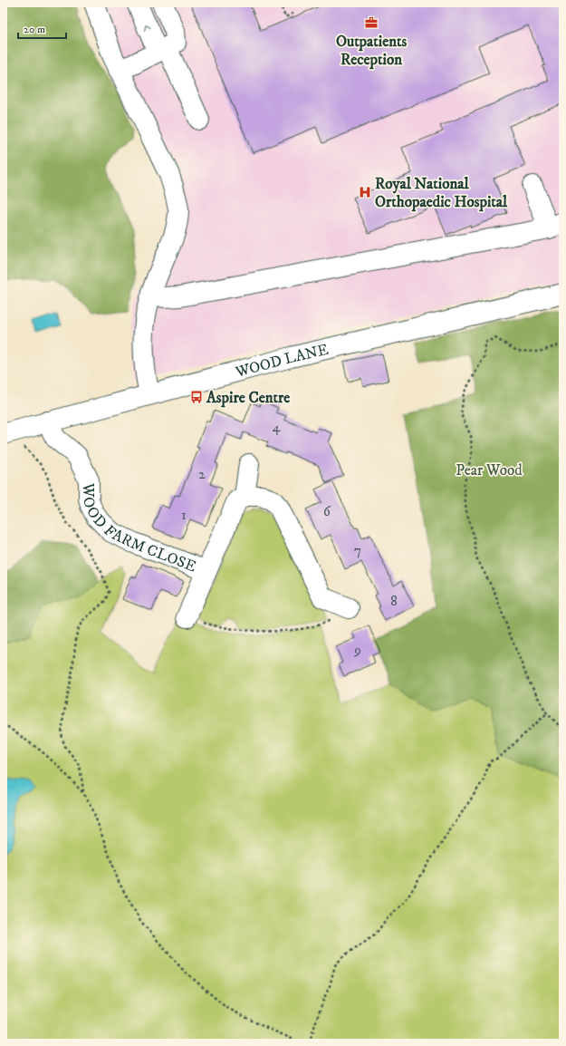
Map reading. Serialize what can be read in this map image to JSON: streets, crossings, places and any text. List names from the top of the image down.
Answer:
{
  "streets": {
    "street": ["WOOD LANE", "WOOD FARM CLOSE"]
  },
  "crossings": [
    ["WOOD LANE", "WOOD FARM CLOSE"]
  ],
  "parks": ["Pear Wood"],
  "places": {
    "office": ["Outpatients Reception"],
    "hospital": ["Royal National Orthopaedic Hospital"],
    "bus stop": ["Aspire Centre"]
  },
  "house_numbers": [
    "4",
    "2",
    "6",
    "1",
    "7",
    "8",
    "9"
  ],
  "scale_bar": "20 m"
}
